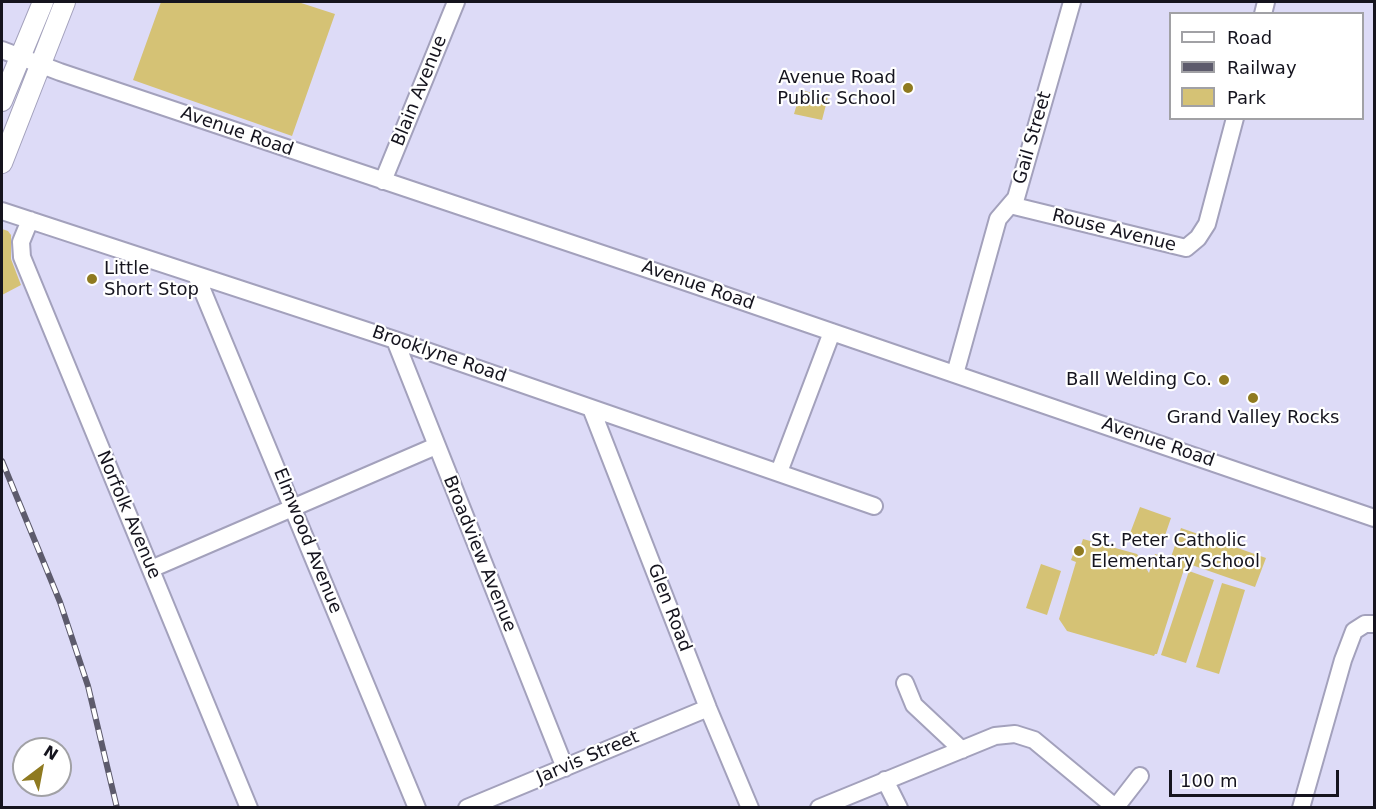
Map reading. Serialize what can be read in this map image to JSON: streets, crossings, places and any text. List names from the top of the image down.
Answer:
{
  "streets": {
    "street": [
      "Blain Avenue",
      "Avenue Road",
      "Gail Street",
      "Rouse Avenue",
      "Brooklyne Road",
      "Norfolk Avenue",
      "Elmwood Avenue",
      "Broadview Avenue",
      "Glen Road",
      "Jarvis Street"
    ]
  },
  "crossings": [
    ["Blain Avenue", "Avenue Road"],
    ["Avenue Road", "Gail Street"],
    ["Gail Street", "Rouse Avenue"],
    ["Brooklyne Road", "Norfolk Avenue"],
    ["Brooklyne Road", "Elmwood Avenue"],
    ["Brooklyne Road", "Broadview Avenue"],
    ["Brooklyne Road", "Glen Road"],
    ["Broadview Avenue", "Jarvis Street"],
    ["Glen Road", "Jarvis Street"]
  ],
  "places": [
    "Avenue Road Public School",
    "Little Short Stop",
    "Ball Welding Co.",
    "Grand Valley Rocks",
    "St. Peter Catholic Elementary School"
  ],
  "legend": ["Road", "Railway", "Park"],
  "scale_bar": "100 m",
  "north": "top right"
}
